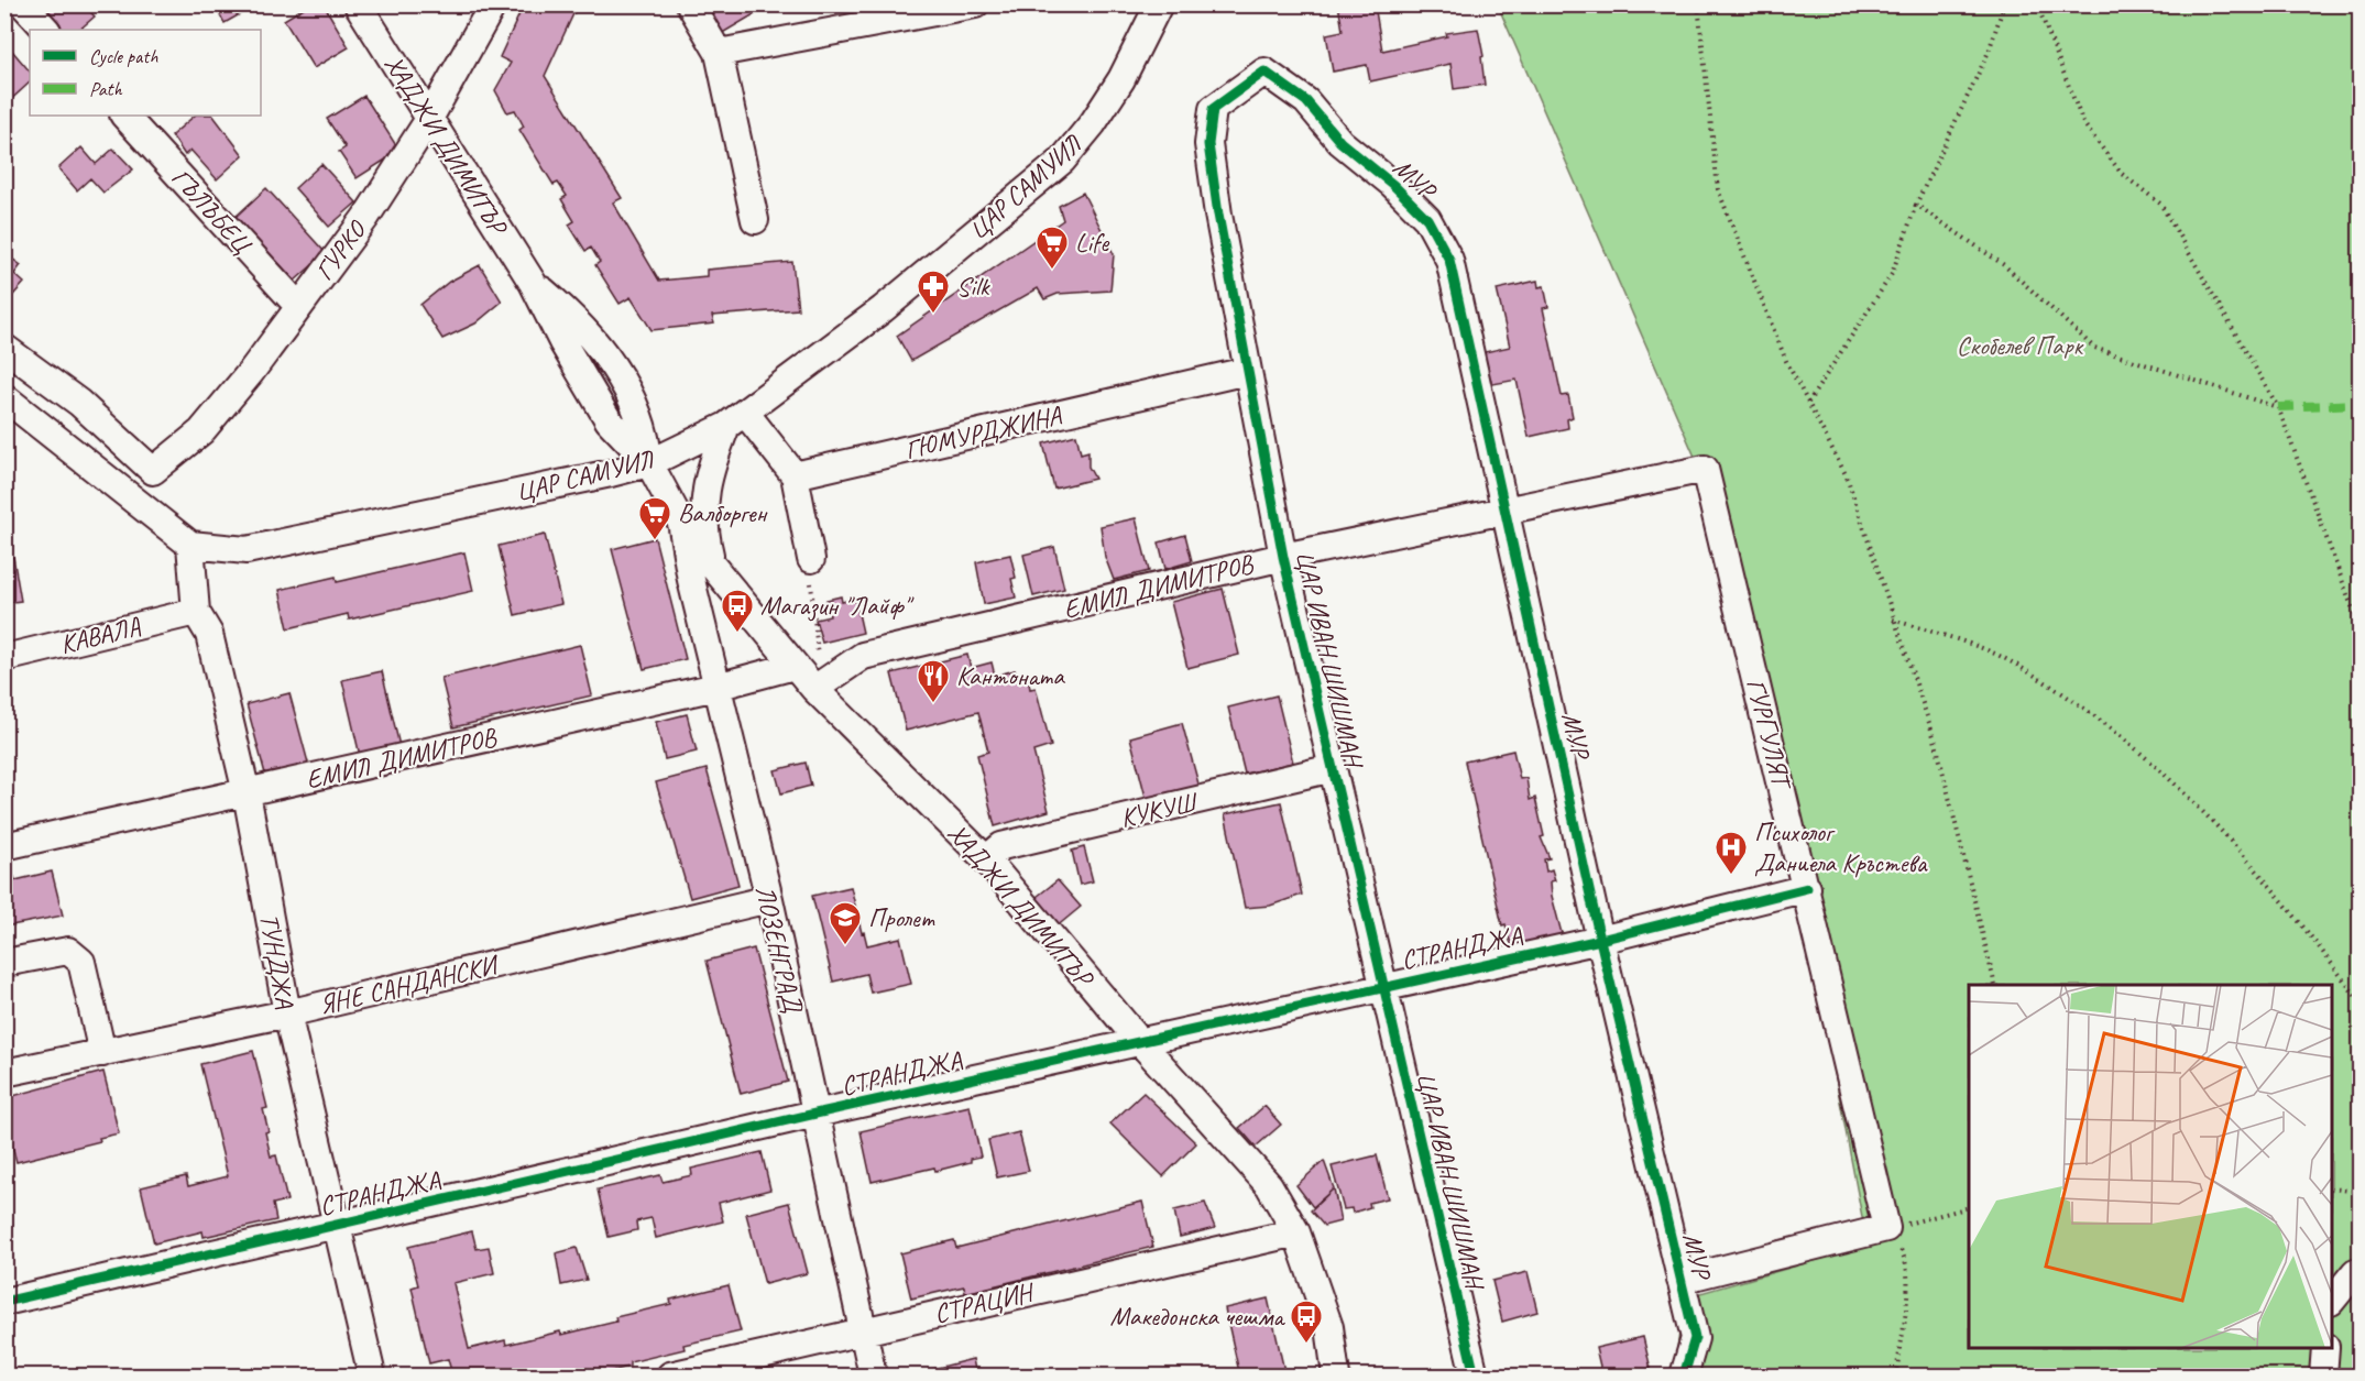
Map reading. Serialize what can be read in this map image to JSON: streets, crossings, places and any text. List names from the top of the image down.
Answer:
{
  "streets": {
    "street": [
      "ХАДЖИ ДИМИТЪР",
      "МУР",
      "ЦАР САМУИЛ",
      "ГЪЛЪБЕЦ",
      "ГУРКО",
      "ГЮМУРДЖИНА",
      "ЕМИЛ ДИМИТРОВ",
      "КАВАЛА",
      "ЦАР ИВАН ШИШМАН",
      "ГУРГУЛЯТ",
      "КУКУШ",
      "СТРАНДЖА",
      "ЛОЗЕНГРАД",
      "ТУНДЖА",
      "ЯНЕ САНДАНСКИ",
      "СТРАЦИН"
    ]
  },
  "crossings": [
    ["ХАДЖИ ДИМИТЪР", "ЦАР САМУИЛ"],
    ["ХАДЖИ ДИМИТЪР", "ГУРКО"],
    ["ХАДЖИ ДИМИТЪР", "ЕМИЛ ДИМИТРОВ"],
    ["ХАДЖИ ДИМИТЪР", "КУКУШ"],
    ["ХАДЖИ ДИМИТЪР", "СТРАНДЖА"],
    ["ХАДЖИ ДИМИТЪР", "ЛОЗЕНГРАД"],
    ["ХАДЖИ ДИМИТЪР", "СТРАЦИН"],
    ["МУР", "ЕМИЛ ДИМИТРОВ"],
    ["МУР", "ЦАР ИВАН ШИШМАН"],
    ["МУР", "СТРАНДЖА"],
    ["ЦАР САМУИЛ", "ТУНДЖА"],
    ["ГЪЛЪБЕЦ", "ГУРКО"],
    ["ГЮМУРДЖИНА", "ЦАР ИВАН ШИШМАН"],
    ["ЕМИЛ ДИМИТРОВ", "ЦАР ИВАН ШИШМАН"],
    ["ЕМИЛ ДИМИТРОВ", "ГУРГУЛЯТ"],
    ["ЕМИЛ ДИМИТРОВ", "ЛОЗЕНГРАД"],
    ["ЕМИЛ ДИМИТРОВ", "ТУНДЖА"],
    ["КАВАЛА", "ТУНДЖА"],
    ["ЦАР ИВАН ШИШМАН", "КУКУШ"],
    ["ЦАР ИВАН ШИШМАН", "СТРАНДЖА"],
    ["ГУРГУЛЯТ", "СТРАНДЖА"],
    ["СТРАНДЖА", "ЛОЗЕНГРАД"],
    ["СТРАНДЖА", "ТУНДЖА"],
    ["ЛОЗЕНГРАД", "ЯНЕ САНДАНСКИ"],
    ["ЛОЗЕНГРАД", "СТРАЦИН"],
    ["ТУНДЖА", "ЯНЕ САНДАНСКИ"]
  ],
  "parks": ["Скобелев Парк"],
  "places": {
    "supermarket": ["Life", "Валборген"],
    "pharmacy": ["Silk"],
    "bus stop": ["Магазин \"Лайф\"", "Македонска чешма"],
    "restaurant": ["Кантоната"],
    "hospital": ["Психолог Даниела Кръстева"],
    "school or university": ["Пролет"]
  },
  "legend": ["Cycle path", "Path"]
}
